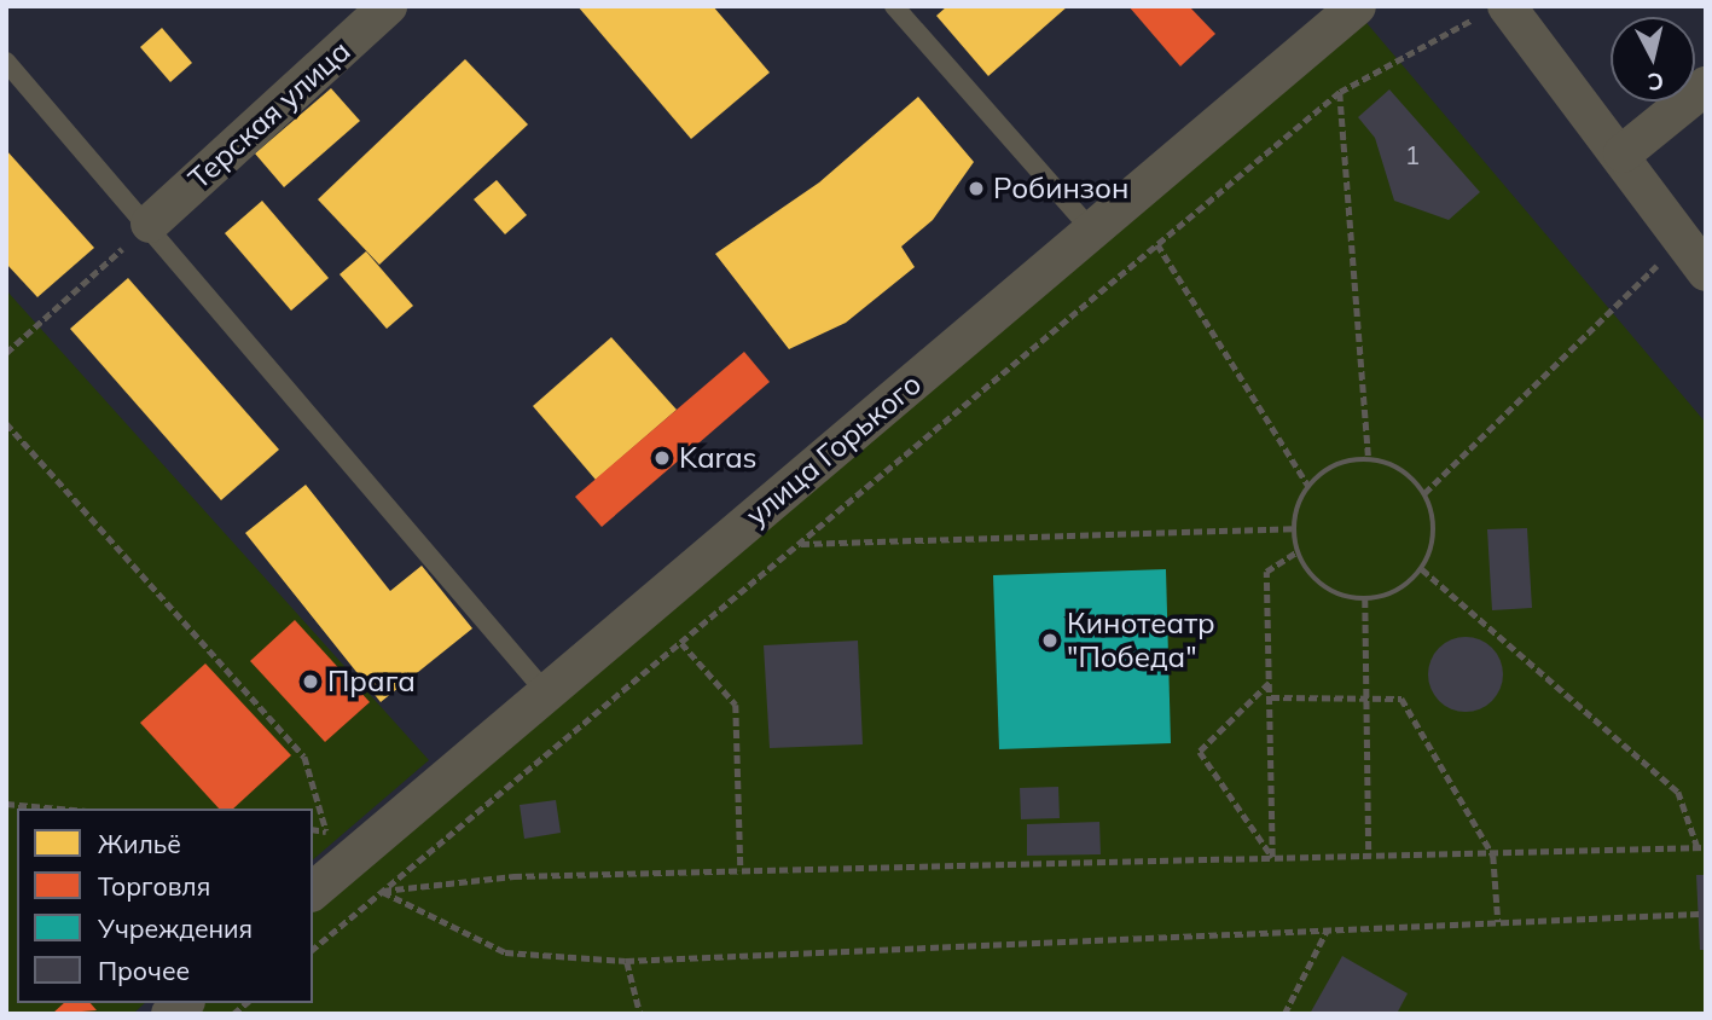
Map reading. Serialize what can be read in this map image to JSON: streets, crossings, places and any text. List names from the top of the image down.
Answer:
{
  "streets": {
    "street": ["Терская улица", "улица Горького"]
  },
  "places": [
    "Робинзон",
    "Karas",
    "Кинотеатр \"Победа\"",
    "Прага"
  ],
  "house_numbers": ["1"],
  "legend": [
    "Жильё",
    "Торговля",
    "Учреждения",
    "Прочее"
  ],
  "north": "bottom"
}
